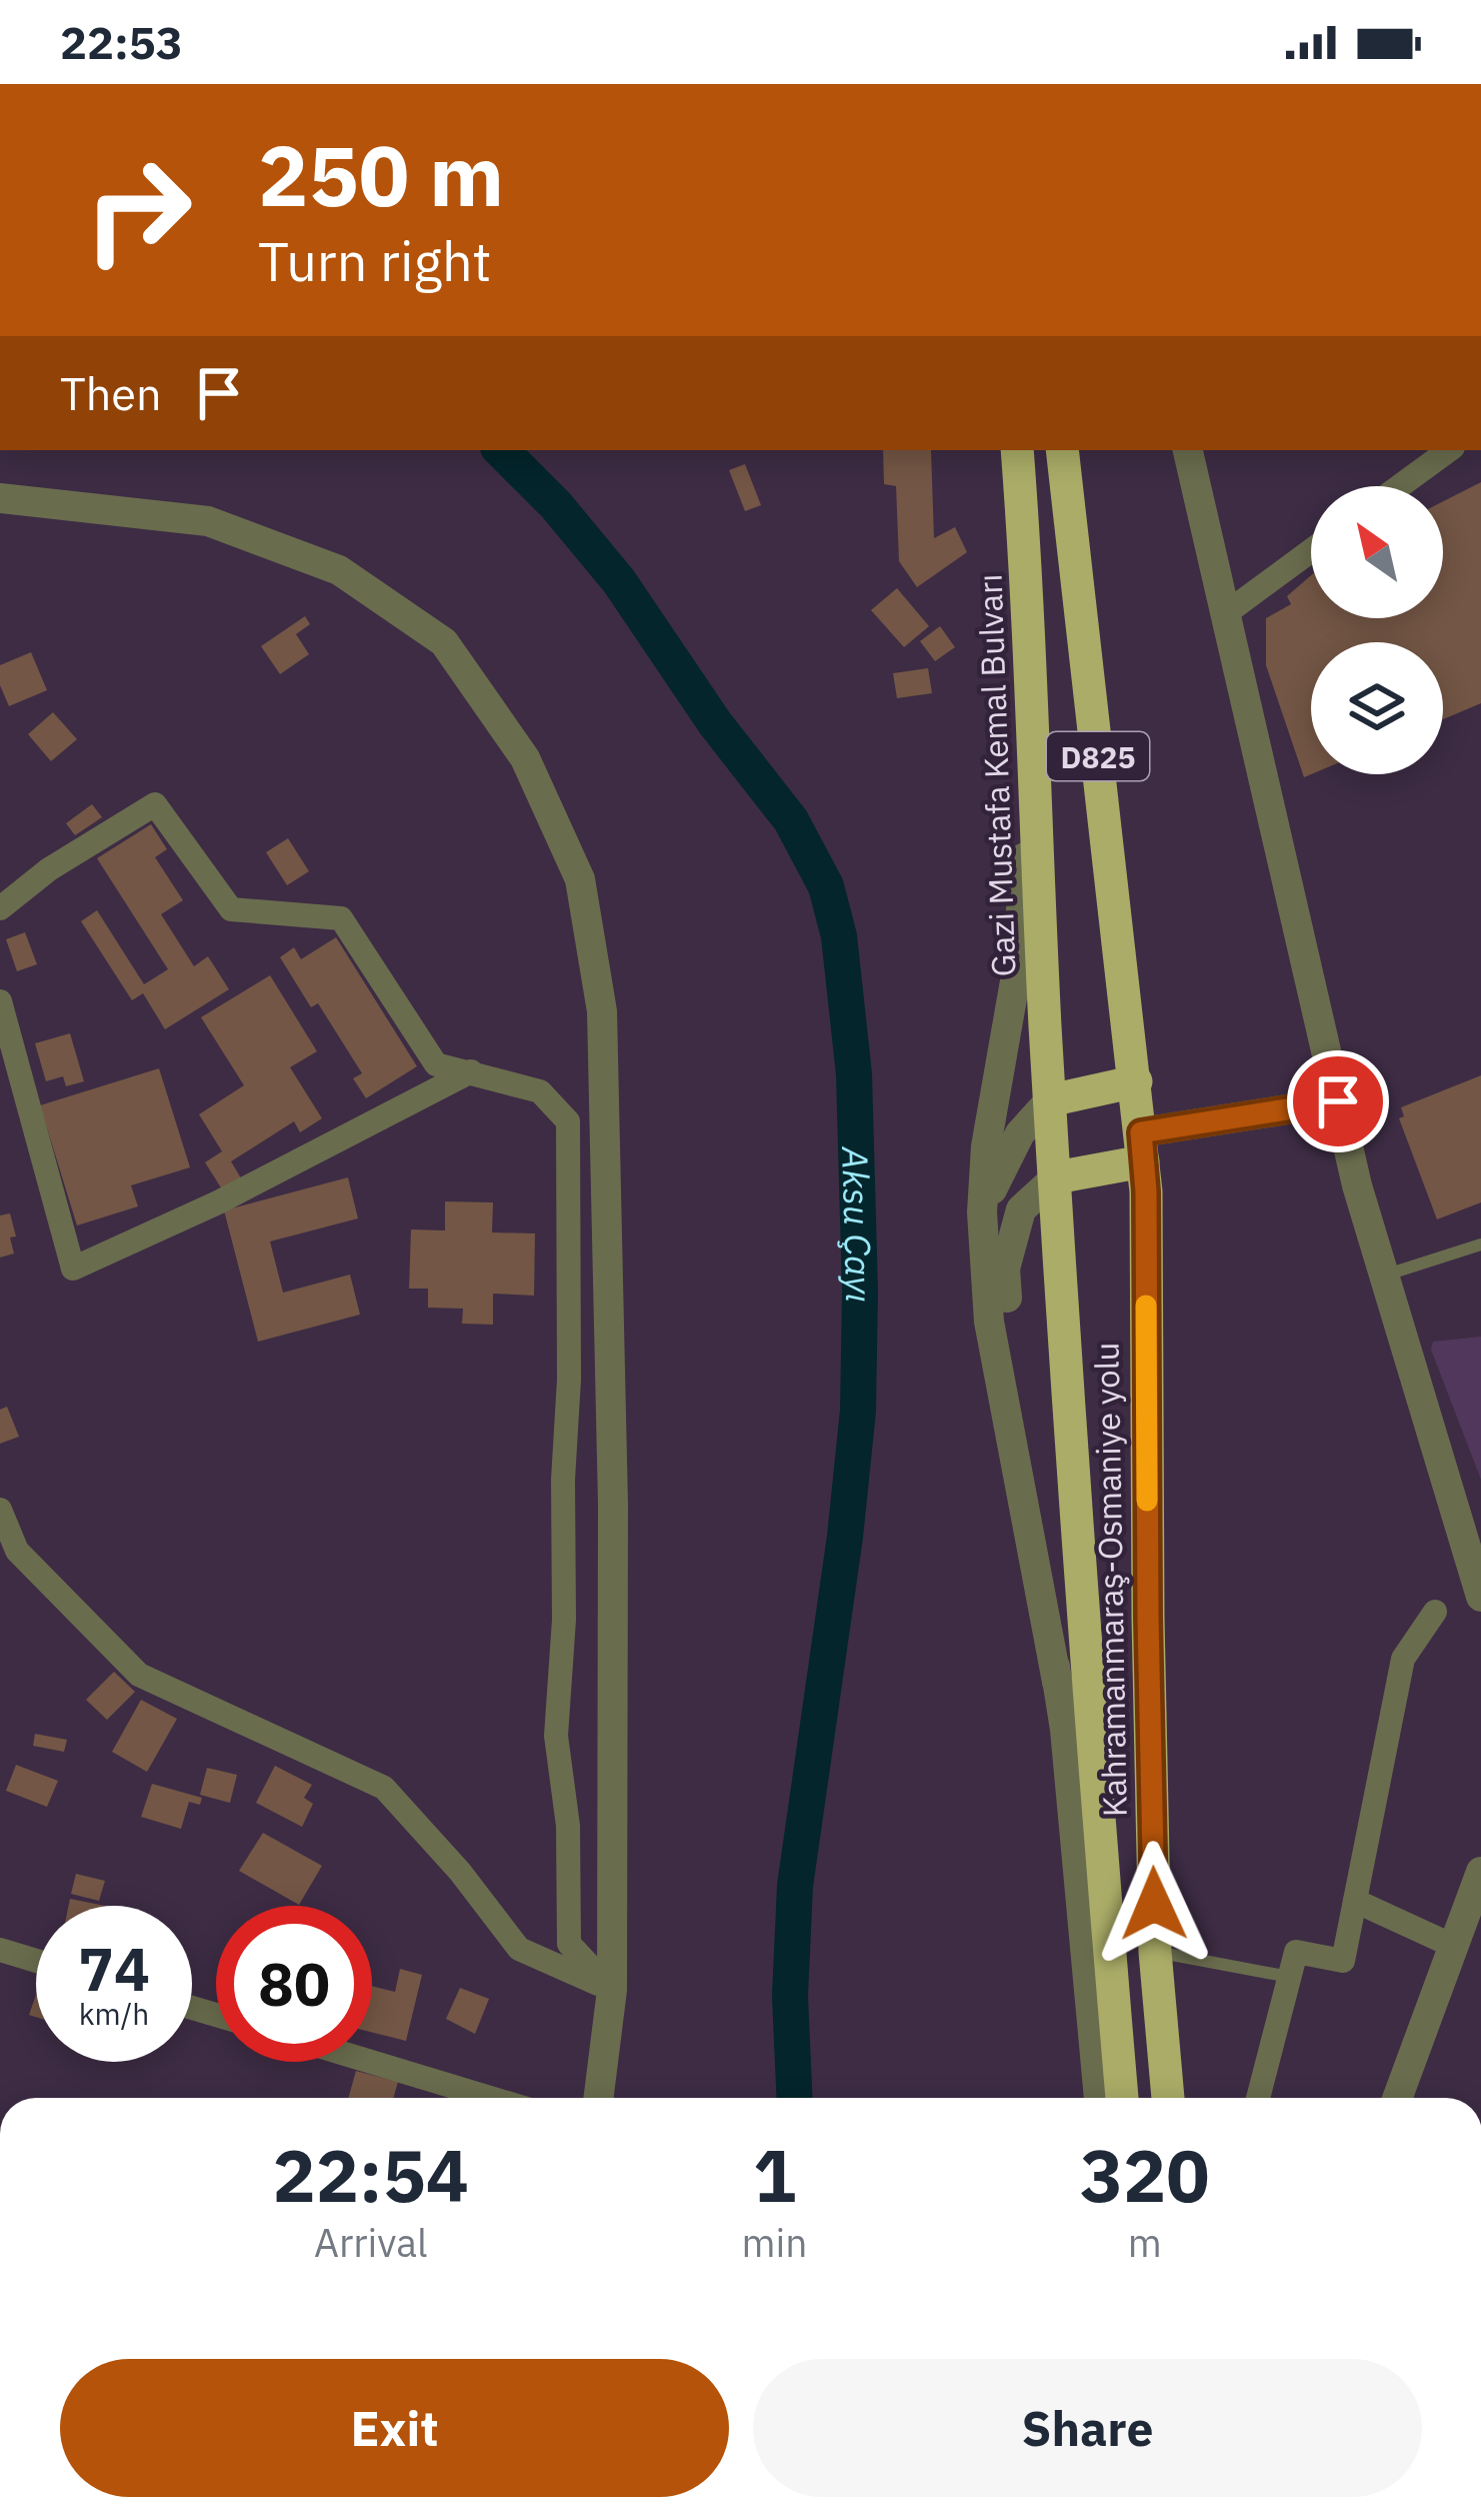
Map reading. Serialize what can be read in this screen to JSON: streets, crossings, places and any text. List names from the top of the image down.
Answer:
{
  "streets": {
    "highway": ["D825", "Gazi Mustafa Kemal Bulvarı", "Kahramanmaraş-Osmaniye yolu"]
  },
  "water": ["Aksu Çayı"],
  "north": "top left",
  "page": {
    "status": "22:53",
    "turn": ["250 m", "Turn right"],
    "then": "Then",
    "speed": "74 km/h",
    "limit": "80",
    "eta": [
      "22:54",
      "Arrival",
      "1",
      "min",
      "320",
      "m"
    ],
    "buttons": ["Exit", "Share"]
  }
}
